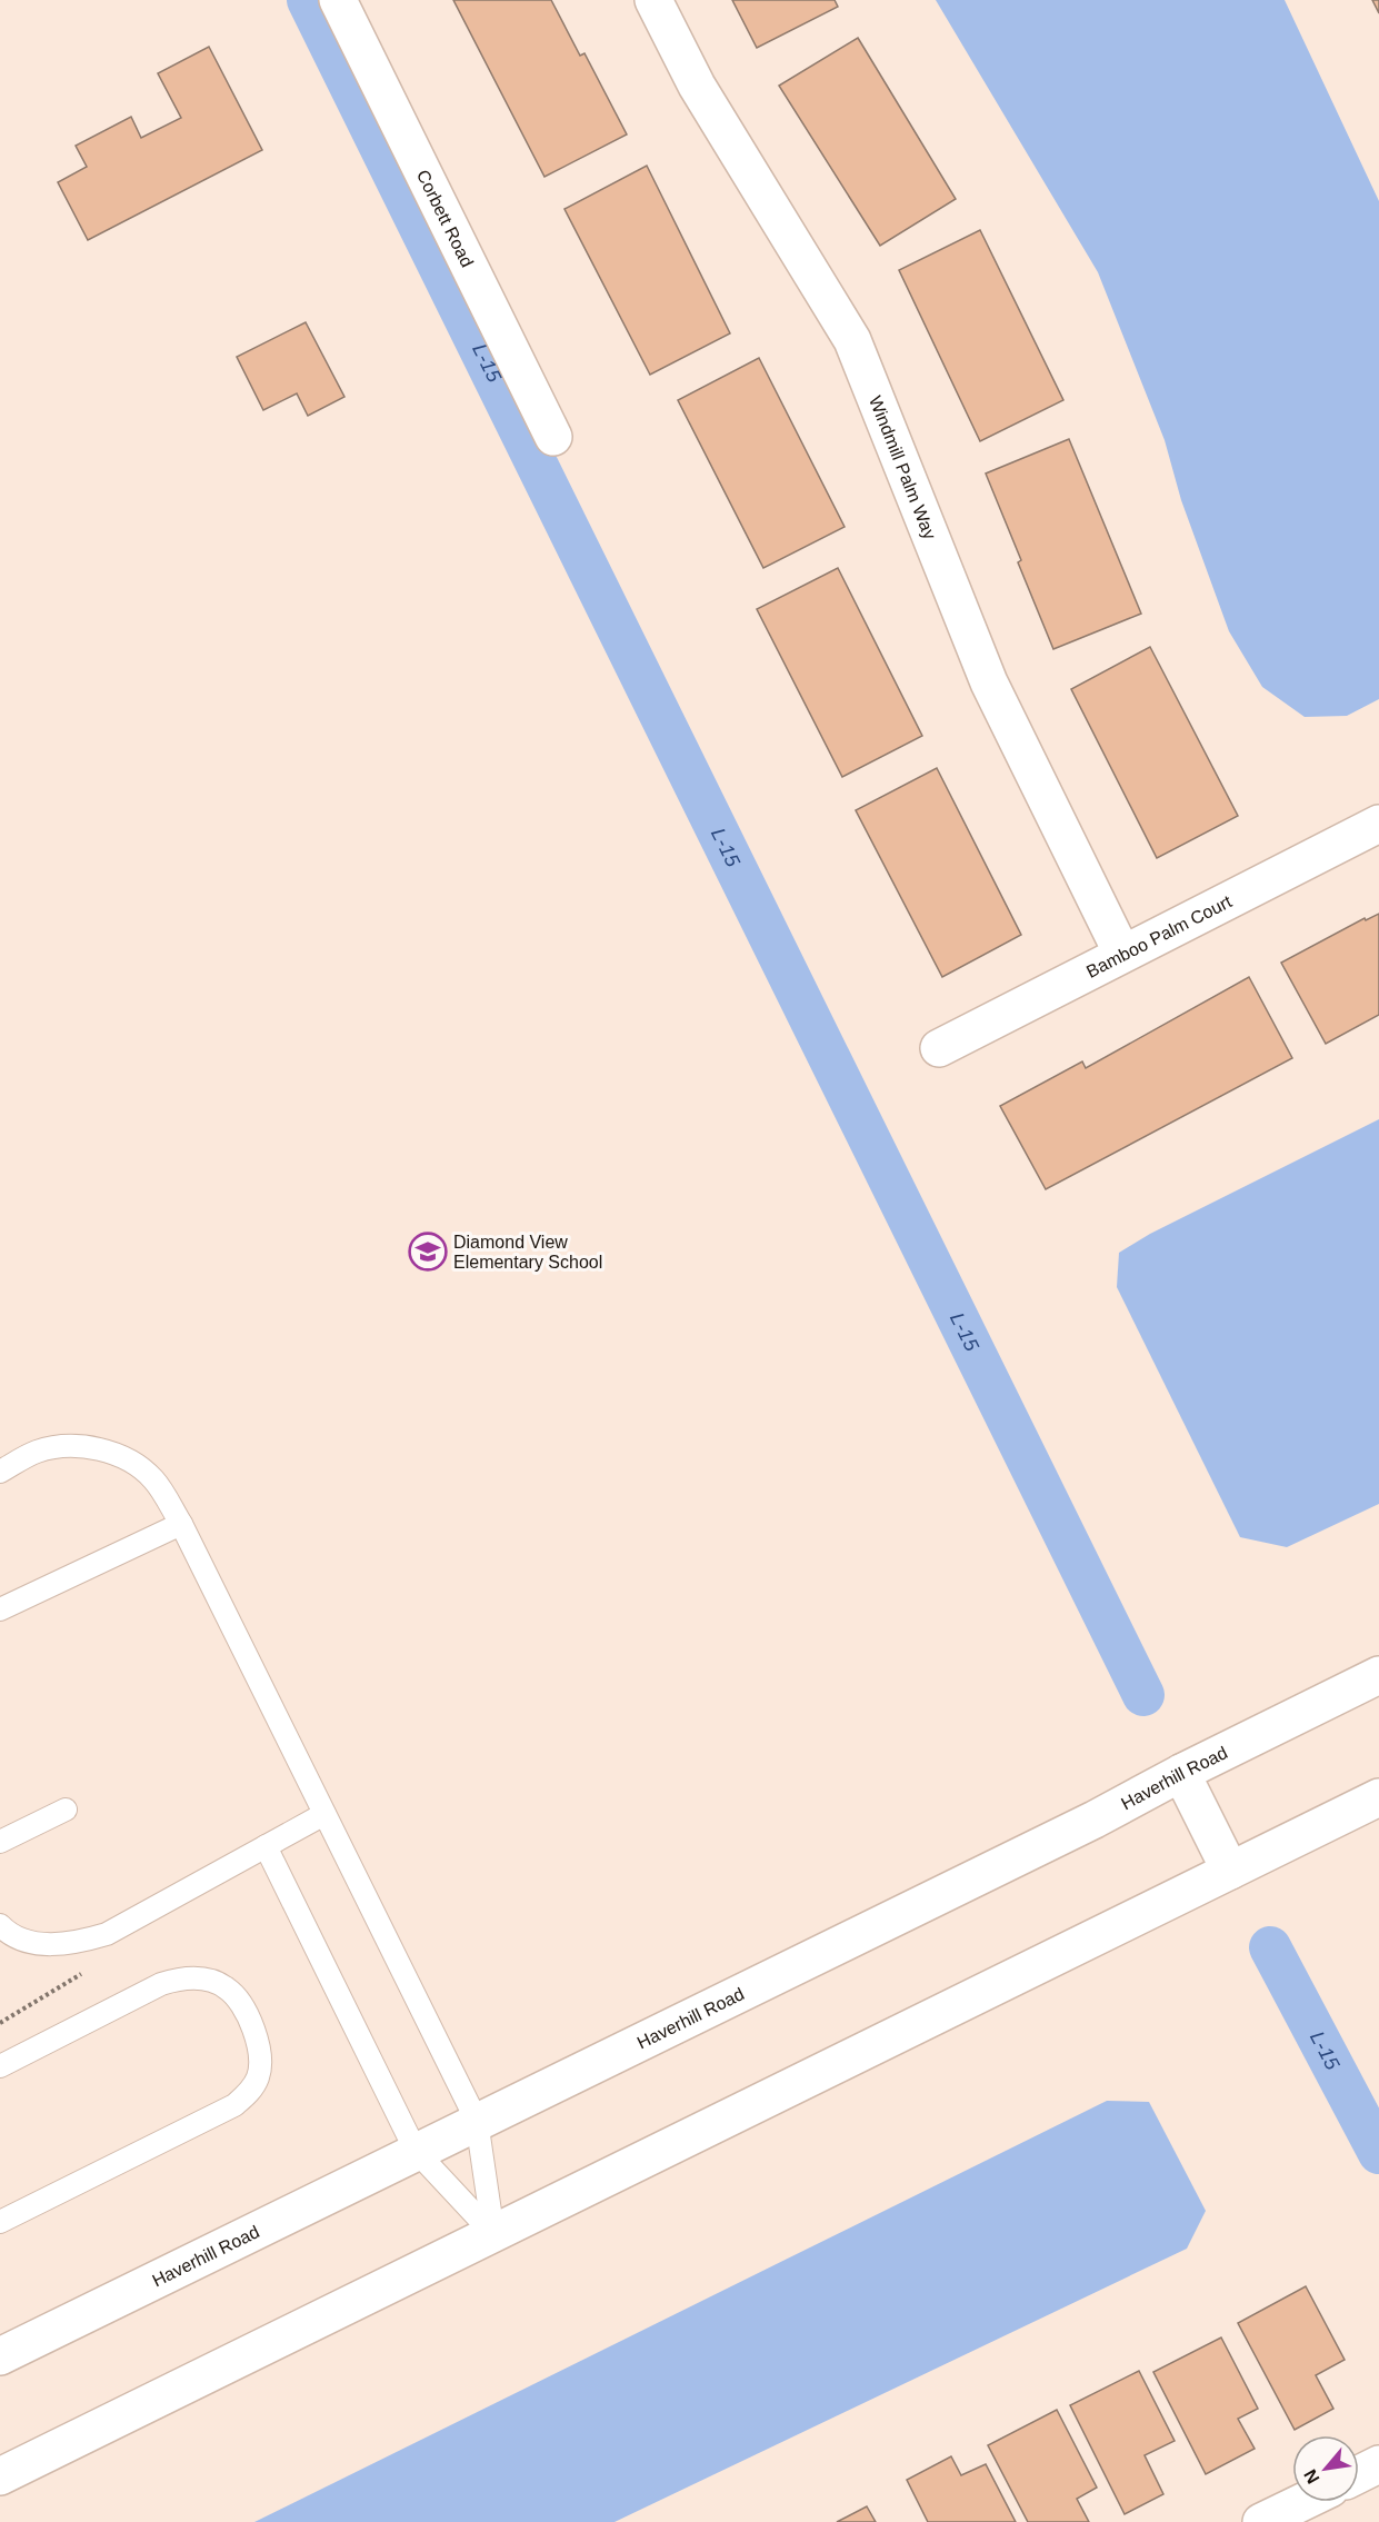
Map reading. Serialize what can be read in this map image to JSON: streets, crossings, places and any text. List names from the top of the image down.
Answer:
{
  "streets": {
    "street": [
      "Corbett Road",
      "Windmill Palm Way",
      "Bamboo Palm Court",
      "Haverhill Road"
    ]
  },
  "crossings": [
    ["Windmill Palm Way", "Bamboo Palm Court"]
  ],
  "water": ["L-15"],
  "places": {
    "school or university": ["Diamond View Elementary School"]
  },
  "north": "bottom left"
}
